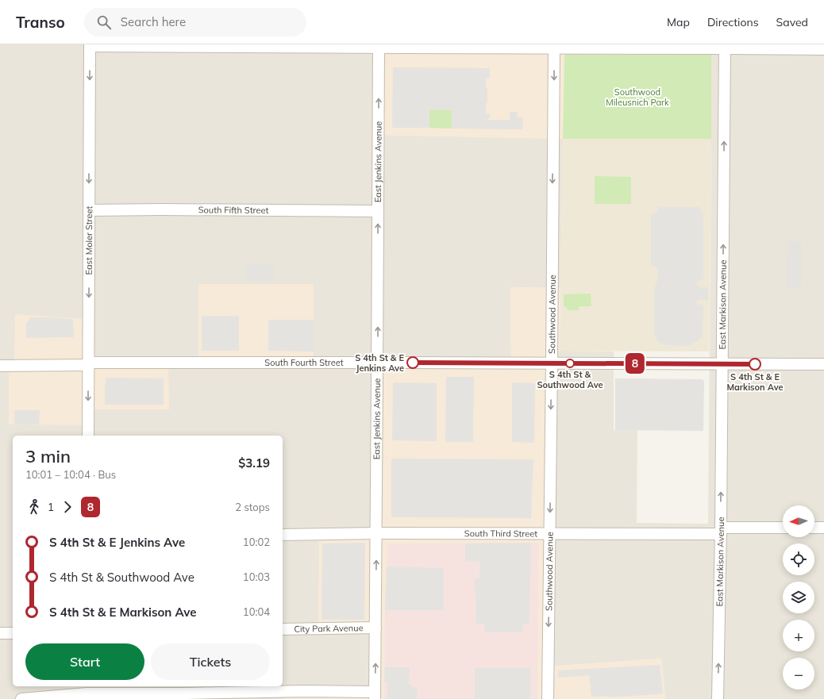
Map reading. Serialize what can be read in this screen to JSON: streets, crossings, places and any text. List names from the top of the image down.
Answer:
{
  "streets": {
    "street": [
      "East Jenkins Avenue",
      "South Fifth Street",
      "East Moler Street",
      "East Markison Avenue",
      "Southwood Avenue",
      "South Fourth Street",
      "South Third Street",
      "City Park Avenue"
    ]
  },
  "crossings": [
    ["East Jenkins Avenue", "South Fifth Street"],
    ["East Jenkins Avenue", "South Fourth Street"],
    ["East Jenkins Avenue", "South Third Street"],
    ["East Jenkins Avenue", "City Park Avenue"],
    ["South Fifth Street", "East Moler Street"],
    ["East Moler Street", "South Fourth Street"],
    ["East Markison Avenue", "South Fourth Street"],
    ["East Markison Avenue", "South Third Street"],
    ["Southwood Avenue", "South Fourth Street"],
    ["Southwood Avenue", "South Third Street"]
  ],
  "one_way": [
    "East Jenkins Avenue",
    "East Moler Street",
    "East Markison Avenue",
    "Southwood Avenue"
  ],
  "parks": ["Southwood Mileusnich Park"],
  "places": ["S 4th St & E Jenkins Ave", "S 4th St & Southwood Ave", "S 4th St & E Markison Ave"],
  "lines": ["bus line 8"],
  "north": "left",
  "page": {
    "header": "Transo",
    "search": "Search here",
    "nav": ["Map", "Directions", "Saved"],
    "on_map": "8",
    "heading": ["3 min", "10:01 – 10:04 · Bus", "$3.19"],
    "legs": ["1", "8", "2 stops"],
    "map_buttons": ["+", "−"],
    "list": [
      {
        "name": "S 4th St & E Jenkins Ave",
        "value": "10:02"
      },
      {
        "name": "S 4th St & Southwood Ave",
        "value": "10:03"
      },
      {
        "name": "S 4th St & E Markison Ave",
        "value": "10:04"
      }
    ],
    "buttons": ["Start", "Tickets"]
  }
}
